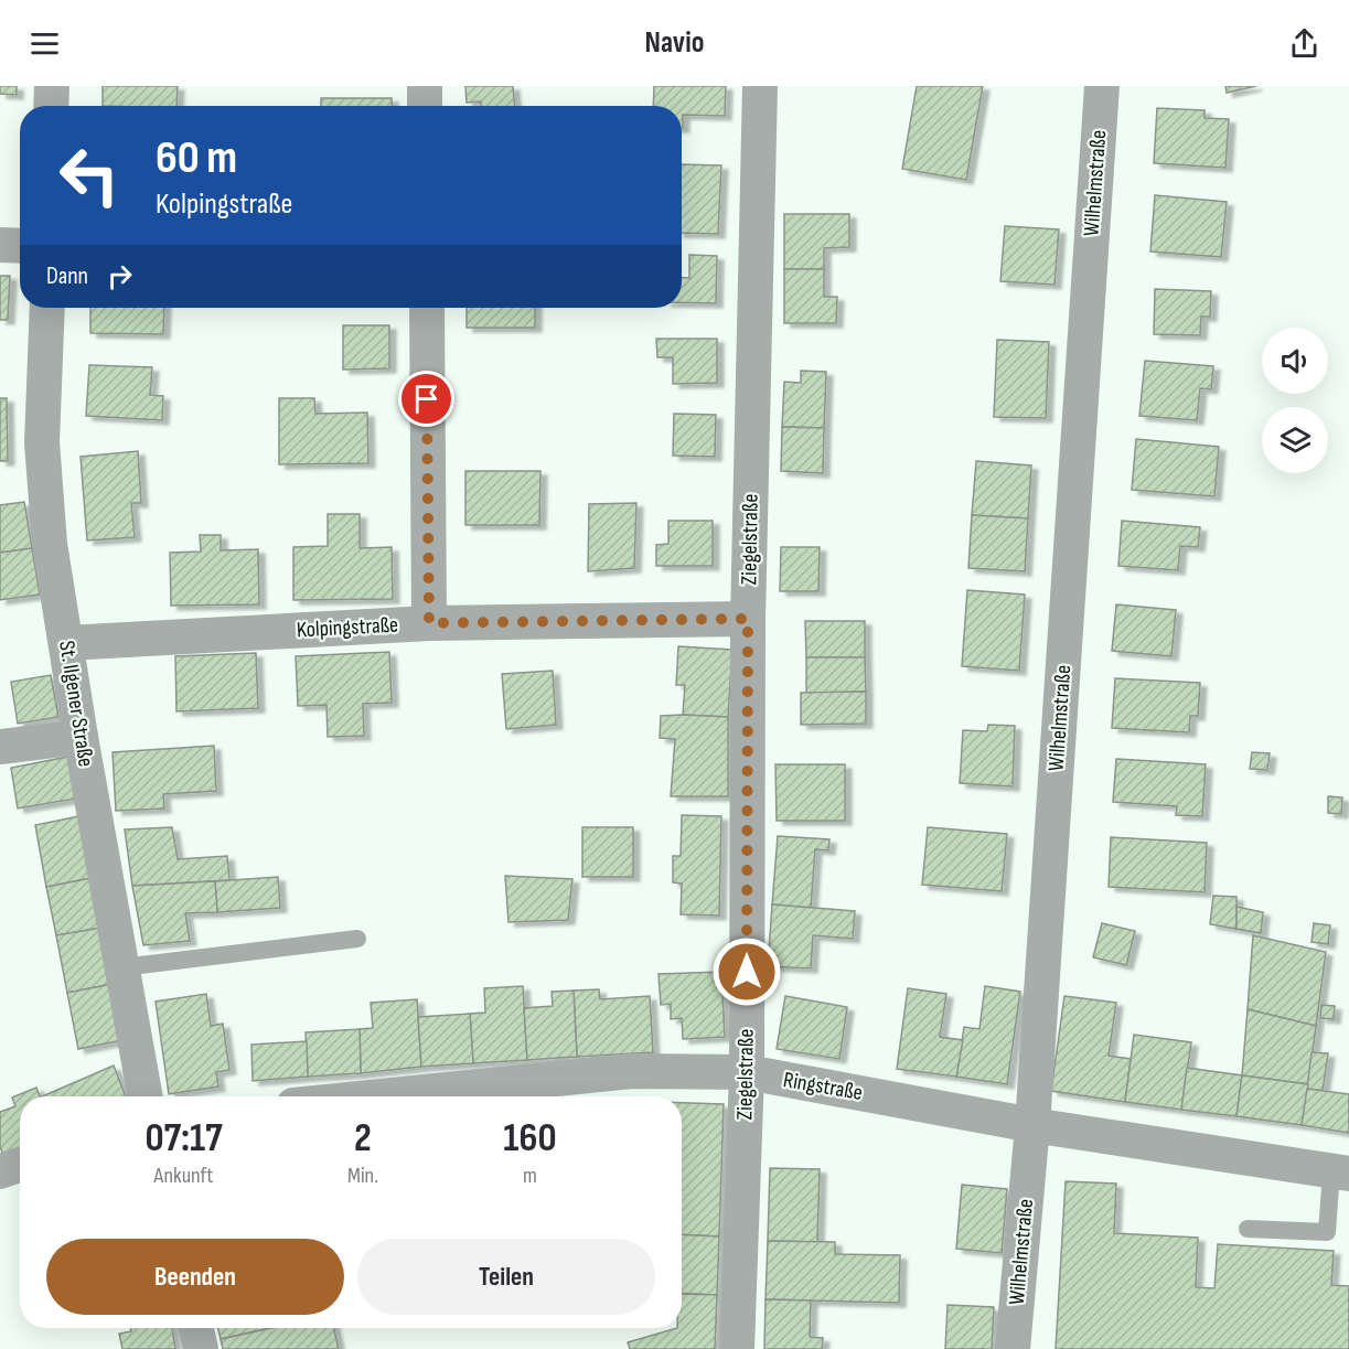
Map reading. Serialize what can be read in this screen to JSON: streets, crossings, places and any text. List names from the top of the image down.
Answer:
{
  "streets": {
    "street": [
      "Wilhelmstraße",
      "Ziegelstraße",
      "Kolpingstraße",
      "St. Ilgener Straße",
      "Ringstraße"
    ]
  },
  "crossings": [
    ["Wilhelmstraße", "Ringstraße"],
    ["Ziegelstraße", "Kolpingstraße"],
    ["Ziegelstraße", "Ringstraße"],
    ["Kolpingstraße", "St. Ilgener Straße"]
  ],
  "page": {
    "header": "Navio",
    "turn": ["60 m", "Kolpingstraße"],
    "then": "Dann",
    "eta": [
      "07:17",
      "Ankunft",
      "2",
      "Min.",
      "160",
      "m"
    ],
    "buttons": ["Beenden", "Teilen"]
  }
}
